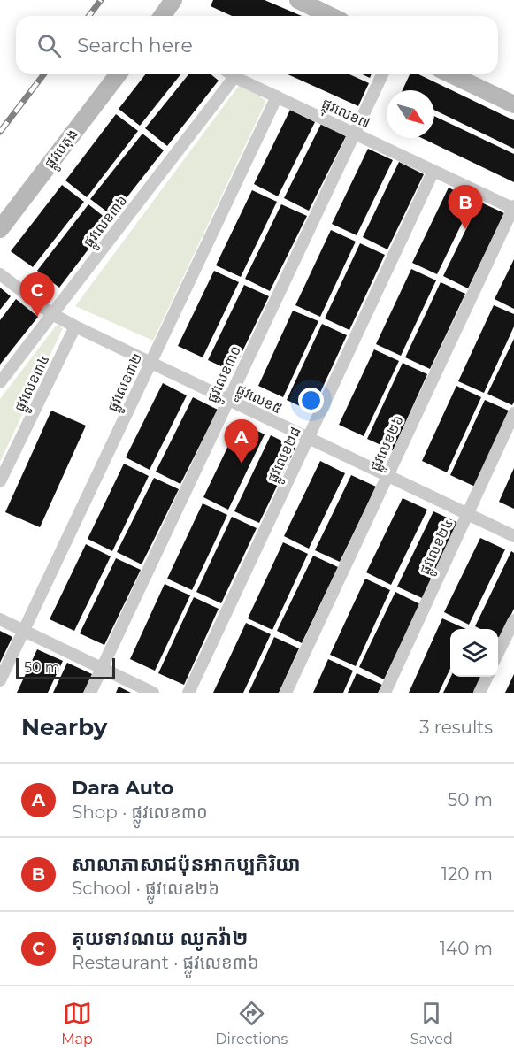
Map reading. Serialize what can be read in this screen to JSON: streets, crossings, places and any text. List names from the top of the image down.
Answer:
{
  "streets": {
    "main road": ["ផ្លូវបេតុង"],
    "street": [
      "ផ្លុវលេខ៧",
      "ផ្លូវលេខ៣៦",
      "ផ្លូវលេខ៣០",
      "ផ្លូវលេខ៣២",
      "ផ្លូវលេខ៣៤",
      "ផ្លូវលេខ៥",
      "ផ្លូវលេខ២៦",
      "ផ្លូវលេខ២៨",
      "ផ្លូវលេខ២៤"
    ]
  },
  "crossings": [
    ["ផ្លុវលេខ៧", "ផ្លូវលេខ៣៦"],
    ["ផ្លុវលេខ៧", "ផ្លូវលេខ៣០"],
    ["ផ្លុវលេខ៧", "ផ្លូវលេខ៣២"],
    ["ផ្លុវលេខ៧", "ផ្លូវលេខ២៦"],
    ["ផ្លុវលេខ៧", "ផ្លូវលេខ២៨"],
    ["ផ្លូវលេខ៣៦", "ផ្លូវលេខ៥"],
    ["ផ្លូវលេខ៣០", "ផ្លូវលេខ៥"],
    ["ផ្លូវលេខ៣២", "ផ្លូវលេខ៥"],
    ["ផ្លូវលេខ៣៤", "ផ្លូវលេខ៥"],
    ["ផ្លូវលេខ៥", "ផ្លូវលេខ២៦"],
    ["ផ្លូវលេខ៥", "ផ្លូវលេខ២៨"],
    ["ផ្លូវលេខ៥", "ផ្លូវលេខ២៤"]
  ],
  "scale_bar": "50 m",
  "north": "bottom right",
  "page": {
    "search": "Search here",
    "pins": ["B", "C", "A"],
    "scale": "50 m",
    "heading": ["Nearby", "3 results"],
    "list": [
      {
        "mark": "A",
        "name": "Dara Auto",
        "note": "Shop · ផ្លូវលេខ៣០",
        "value": "50 m"
      },
      {
        "mark": "B",
        "name": "សាលាភាសាជប៉ុនអាកប្បកិរិយា",
        "note": "School · ផ្លូវលេខ២៦",
        "value": "120 m"
      },
      {
        "mark": "C",
        "name": "គុយទាវណយ ឈូកវ៉ា២",
        "note": "Restaurant · ផ្លូវលេខ៣៦",
        "value": "140 m"
      }
    ],
    "nav": ["Map", "Directions", "Saved"]
  }
}
